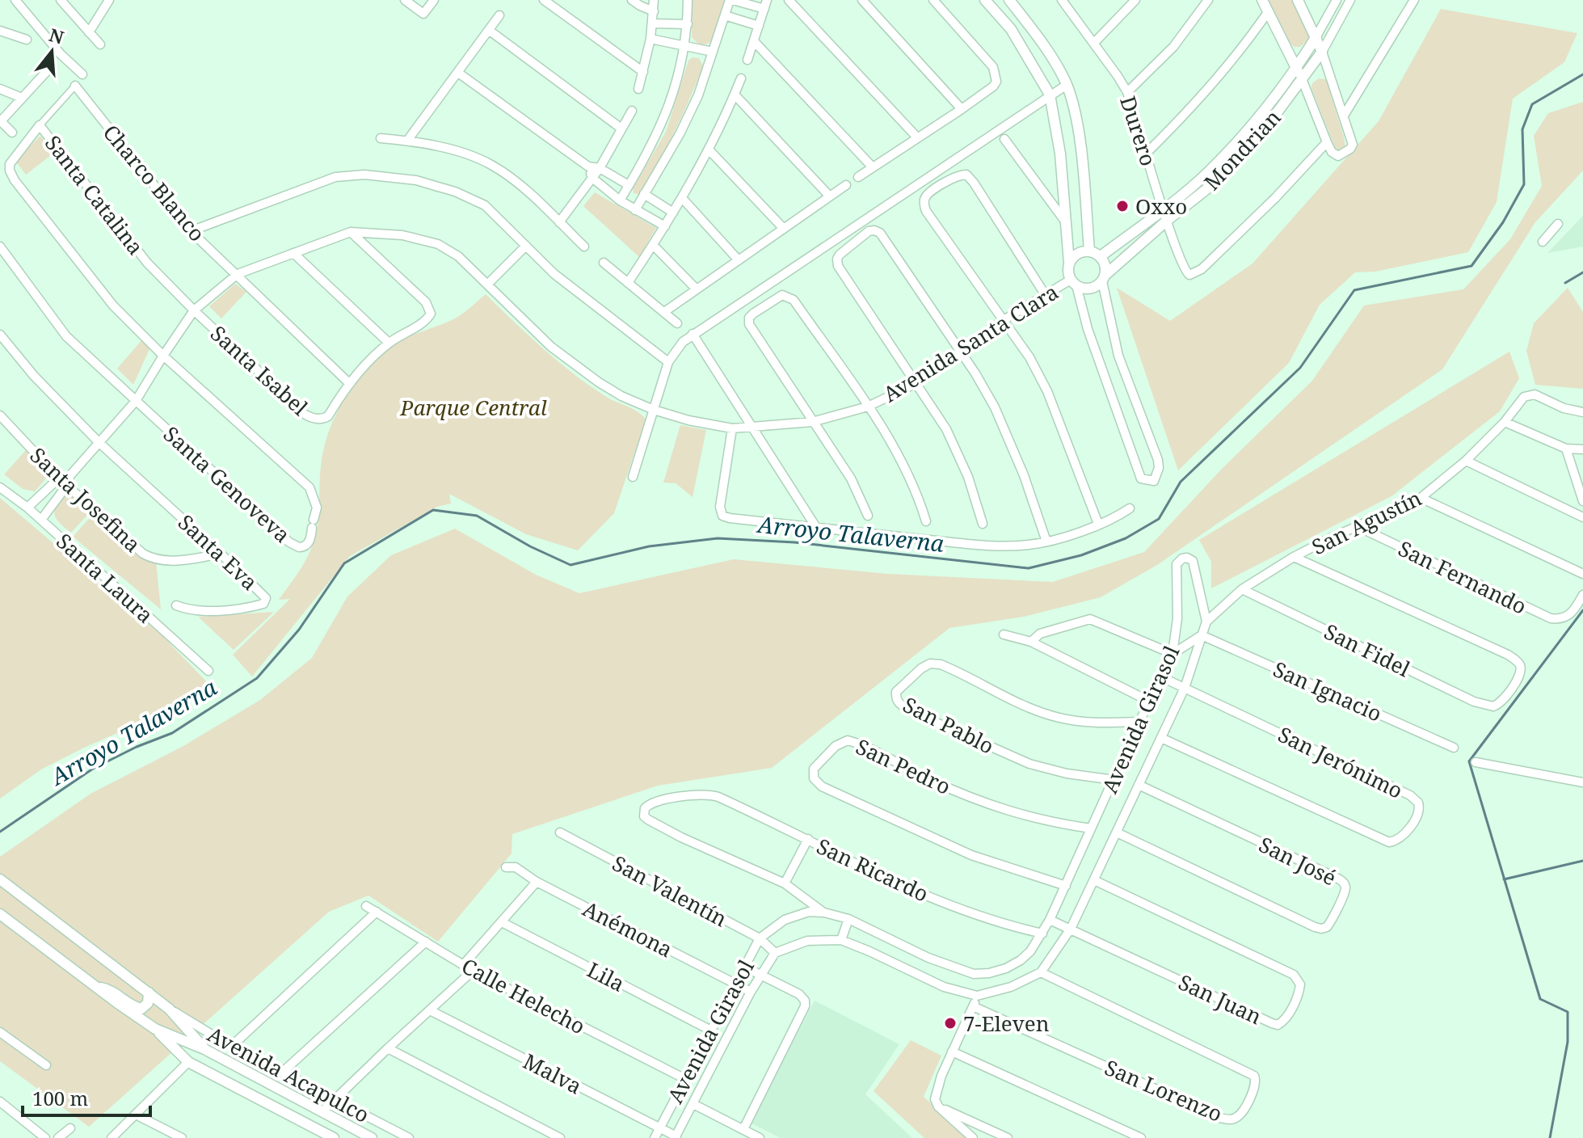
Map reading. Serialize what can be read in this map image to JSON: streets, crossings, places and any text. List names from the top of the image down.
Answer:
{
  "streets": {
    "street": [
      "Durero",
      "Mondrian",
      "Charco Blanco",
      "Santa Catalina",
      "Avenida Santa Clara",
      "Santa Isabel",
      "Santa Genoveva",
      "Santa Josefina",
      "San Agustín",
      "Santa Eva",
      "San Fernando",
      "Santa Laura",
      "San Fidel",
      "San Ignacio",
      "Avenida Girasol",
      "San Pablo",
      "San Jerónimo",
      "San Pedro",
      "San José",
      "San Ricardo",
      "San Valentín",
      "Anémona",
      "Lila",
      "Calle Helecho",
      "San Juan",
      "Malva",
      "Avenida Acapulco",
      "San Lorenzo"
    ]
  },
  "crossings": [
    ["Durero", "Mondrian"],
    ["Mondrian", "Avenida Santa Clara"],
    ["Charco Blanco", "Avenida Santa Clara"],
    ["Santa Catalina", "Avenida Santa Clara"],
    ["Santa Catalina", "Santa Isabel"],
    ["Santa Catalina", "Santa Genoveva"],
    ["Avenida Santa Clara", "Santa Isabel"],
    ["Avenida Santa Clara", "Santa Genoveva"],
    ["Avenida Santa Clara", "Santa Josefina"],
    ["Avenida Santa Clara", "Santa Eva"],
    ["Avenida Santa Clara", "Santa Laura"],
    ["Santa Josefina", "Santa Eva"],
    ["San Agustín", "San Fernando"],
    ["San Agustín", "San Fidel"],
    ["San Agustín", "Avenida Girasol"],
    ["San Ignacio", "Avenida Girasol"],
    ["Avenida Girasol", "San Pablo"],
    ["Avenida Girasol", "San Jerónimo"],
    ["Avenida Girasol", "San Pedro"],
    ["Avenida Girasol", "San José"],
    ["Avenida Girasol", "San Ricardo"],
    ["Avenida Girasol", "San Valentín"],
    ["Avenida Girasol", "Anémona"],
    ["Avenida Girasol", "Lila"],
    ["Avenida Girasol", "Calle Helecho"],
    ["Avenida Girasol", "San Juan"],
    ["Avenida Girasol", "Malva"],
    ["Avenida Girasol", "San Lorenzo"]
  ],
  "water": ["Arroyo Talaverna"],
  "parks": ["Parque Central"],
  "places": ["Oxxo", "7-Eleven"],
  "scale_bar": "100 m",
  "north": "top"
}
